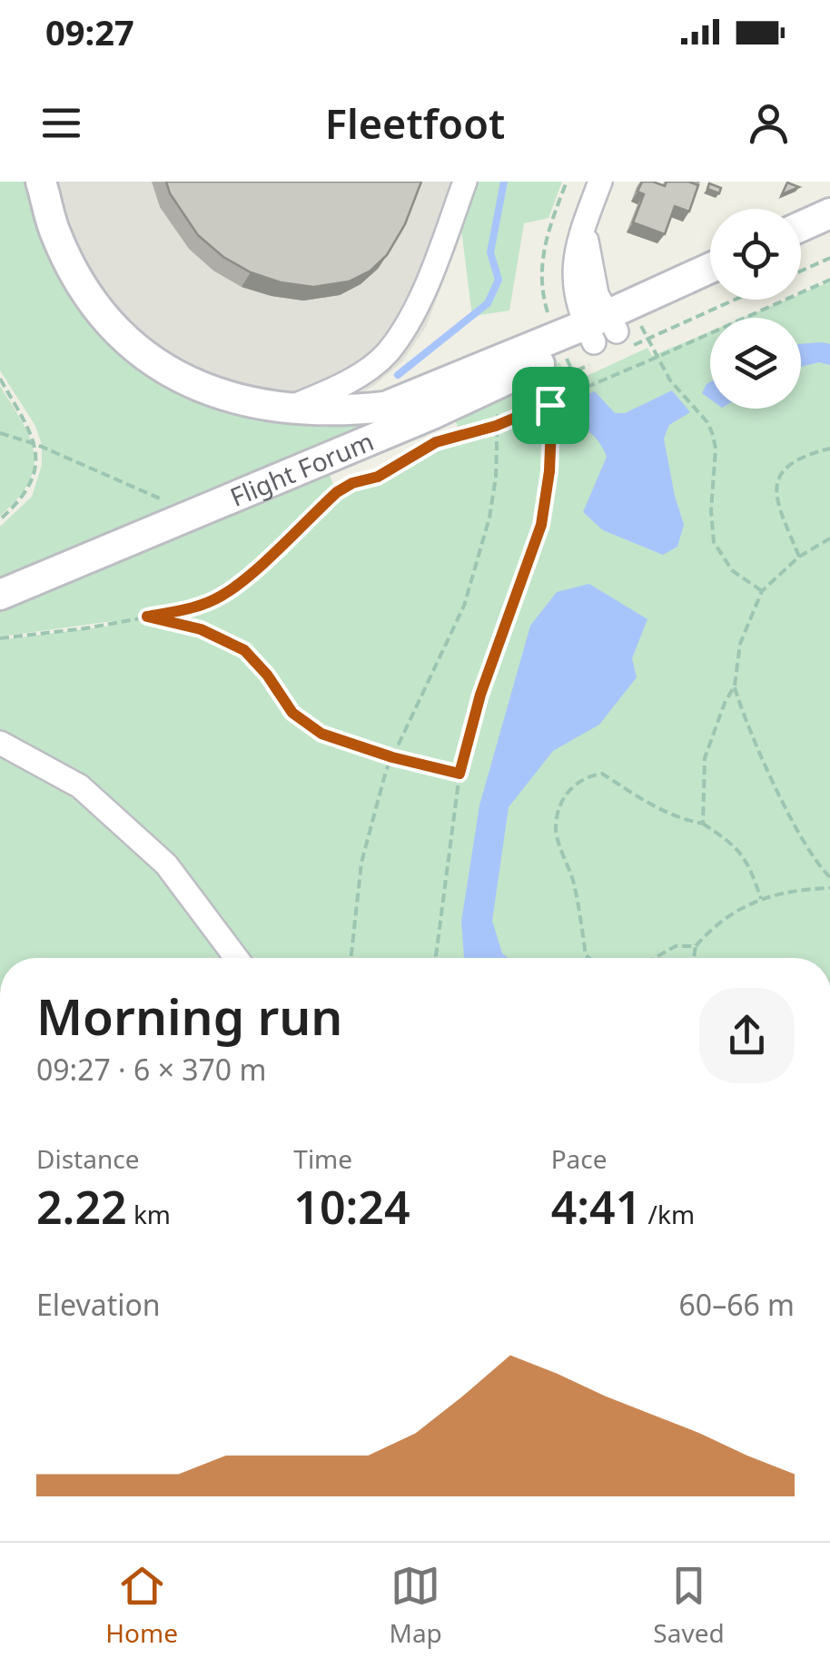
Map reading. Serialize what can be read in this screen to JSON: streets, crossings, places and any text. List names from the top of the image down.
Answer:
{
  "streets": {
    "street": ["Flight Forum"]
  },
  "page": {
    "status": "09:27",
    "header": "Fleetfoot",
    "heading": ["Morning run", "09:27 · 6 × 370 m"],
    "stats": [
      ["Distance", "2.22 km"],
      ["Time", "10:24"],
      ["Pace", "4:41 /km"]
    ],
    "chart": ["Elevation", "60–66 m"],
    "tabs": ["Home", "Map", "Saved"]
  }
}
